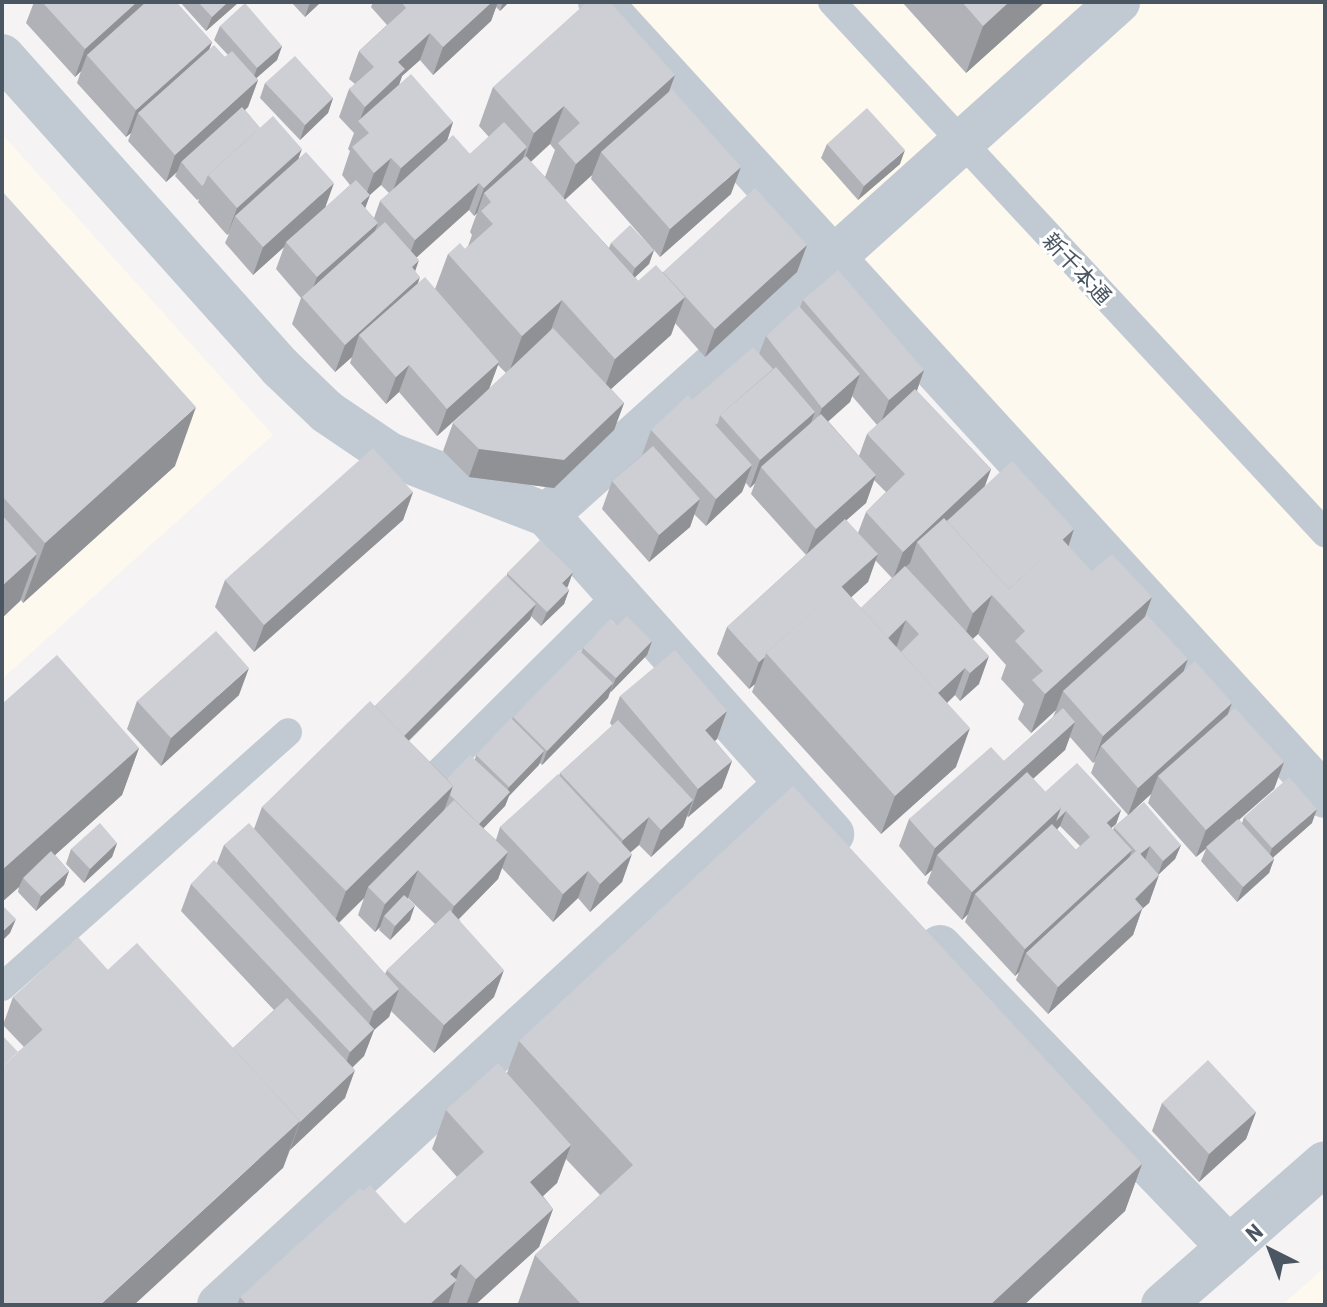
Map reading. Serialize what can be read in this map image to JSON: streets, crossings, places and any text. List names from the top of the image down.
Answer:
{
  "streets": {
    "lane": ["新千本通"]
  },
  "north": "top left"
}
